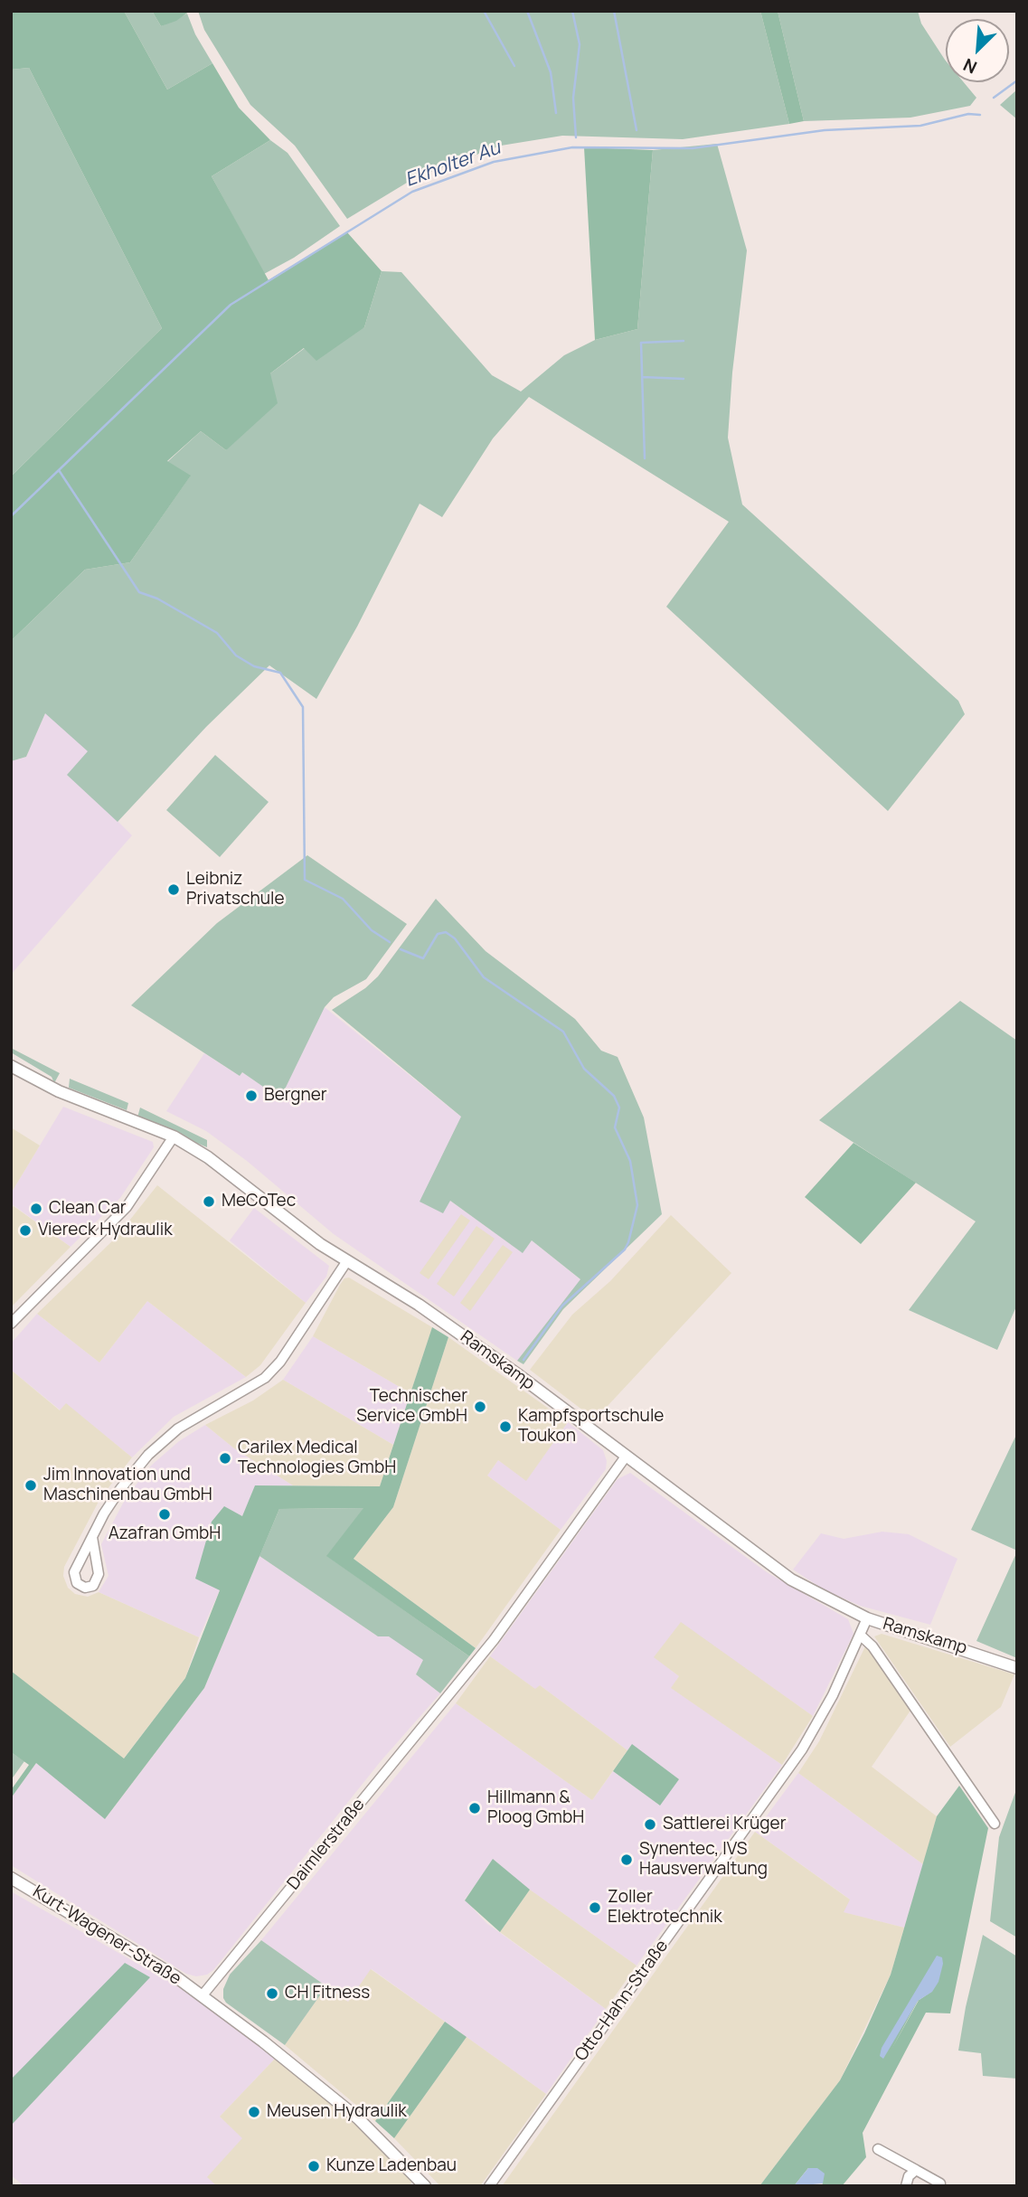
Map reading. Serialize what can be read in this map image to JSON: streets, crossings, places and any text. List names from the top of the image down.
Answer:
{
  "streets": {
    "street": [
      "Ramskamp",
      "Daimlerstraße",
      "Kurt-Wagener-Straße",
      "Otto-Hahn-Straße"
    ]
  },
  "crossings": [
    ["Ramskamp", "Daimlerstraße"],
    ["Ramskamp", "Otto-Hahn-Straße"],
    ["Daimlerstraße", "Kurt-Wagener-Straße"]
  ],
  "water": ["Ekholter Au"],
  "places": [
    "Leibniz Privatschule",
    "Bergner",
    "MeCoTec",
    "Clean Car",
    "Viereck Hydraulik",
    "Technischer Service GmbH",
    "Kampfsportschule Toukon",
    "Carilex Medical Technologies GmbH",
    "Jim Innovation und Maschinenbau GmbH",
    "Azafran GmbH",
    "Hillmann & Ploog GmbH",
    "Sattlerei Krüger",
    "Synentec, IVS Hausverwaltung",
    "Zoller Elektrotechnik",
    "CH Fitness",
    "Meusen Hydraulik",
    "Kunze Ladenbau"
  ],
  "north": "bottom left"
}
